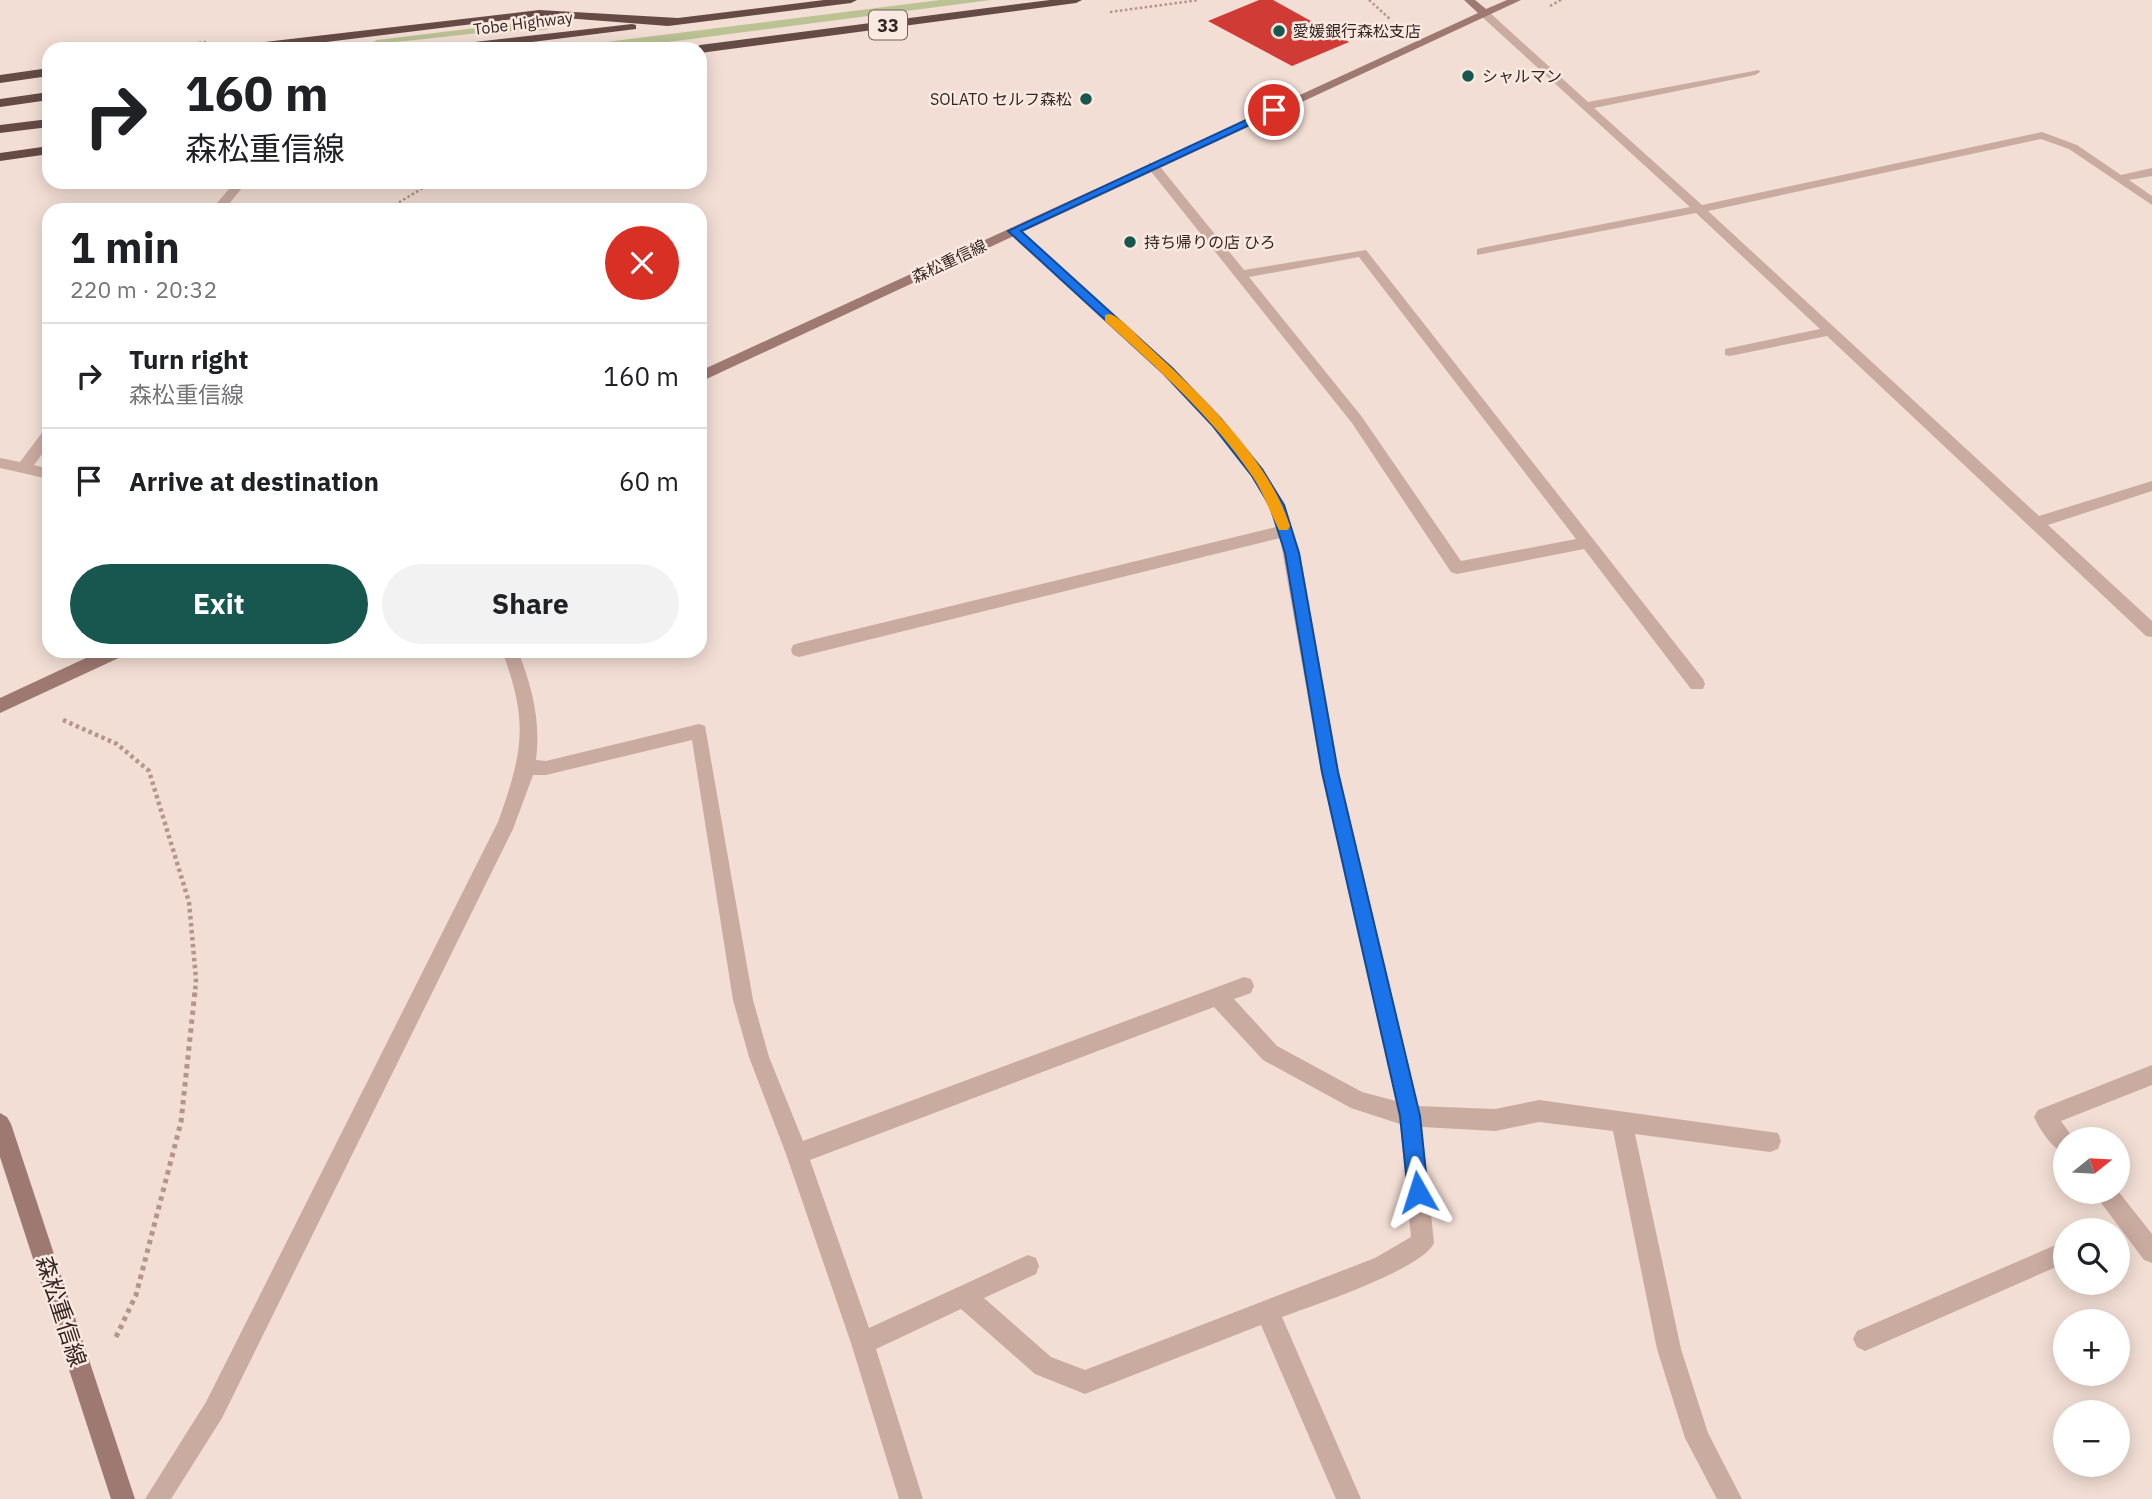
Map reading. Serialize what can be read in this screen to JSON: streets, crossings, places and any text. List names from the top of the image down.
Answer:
{
  "streets": {
    "highway": ["Tobe Highway", "33"],
    "main road": ["森松重信線"]
  },
  "places": [
    "愛媛銀行森松支店",
    "シャルマン",
    "SOLATO セルフ森松",
    "持ち帰りの店 ひろ"
  ],
  "north": "right",
  "page": {
    "turn": ["160 m", "森松重信線"],
    "heading": ["1 min", "220 m · 20:32"],
    "list": [
      {
        "name": "Turn right",
        "note": "森松重信線",
        "value": "160 m"
      },
      {
        "name": "Arrive at destination",
        "value": "60 m"
      }
    ],
    "buttons": ["Exit", "Share"],
    "map_buttons": ["+", "−"]
  }
}
